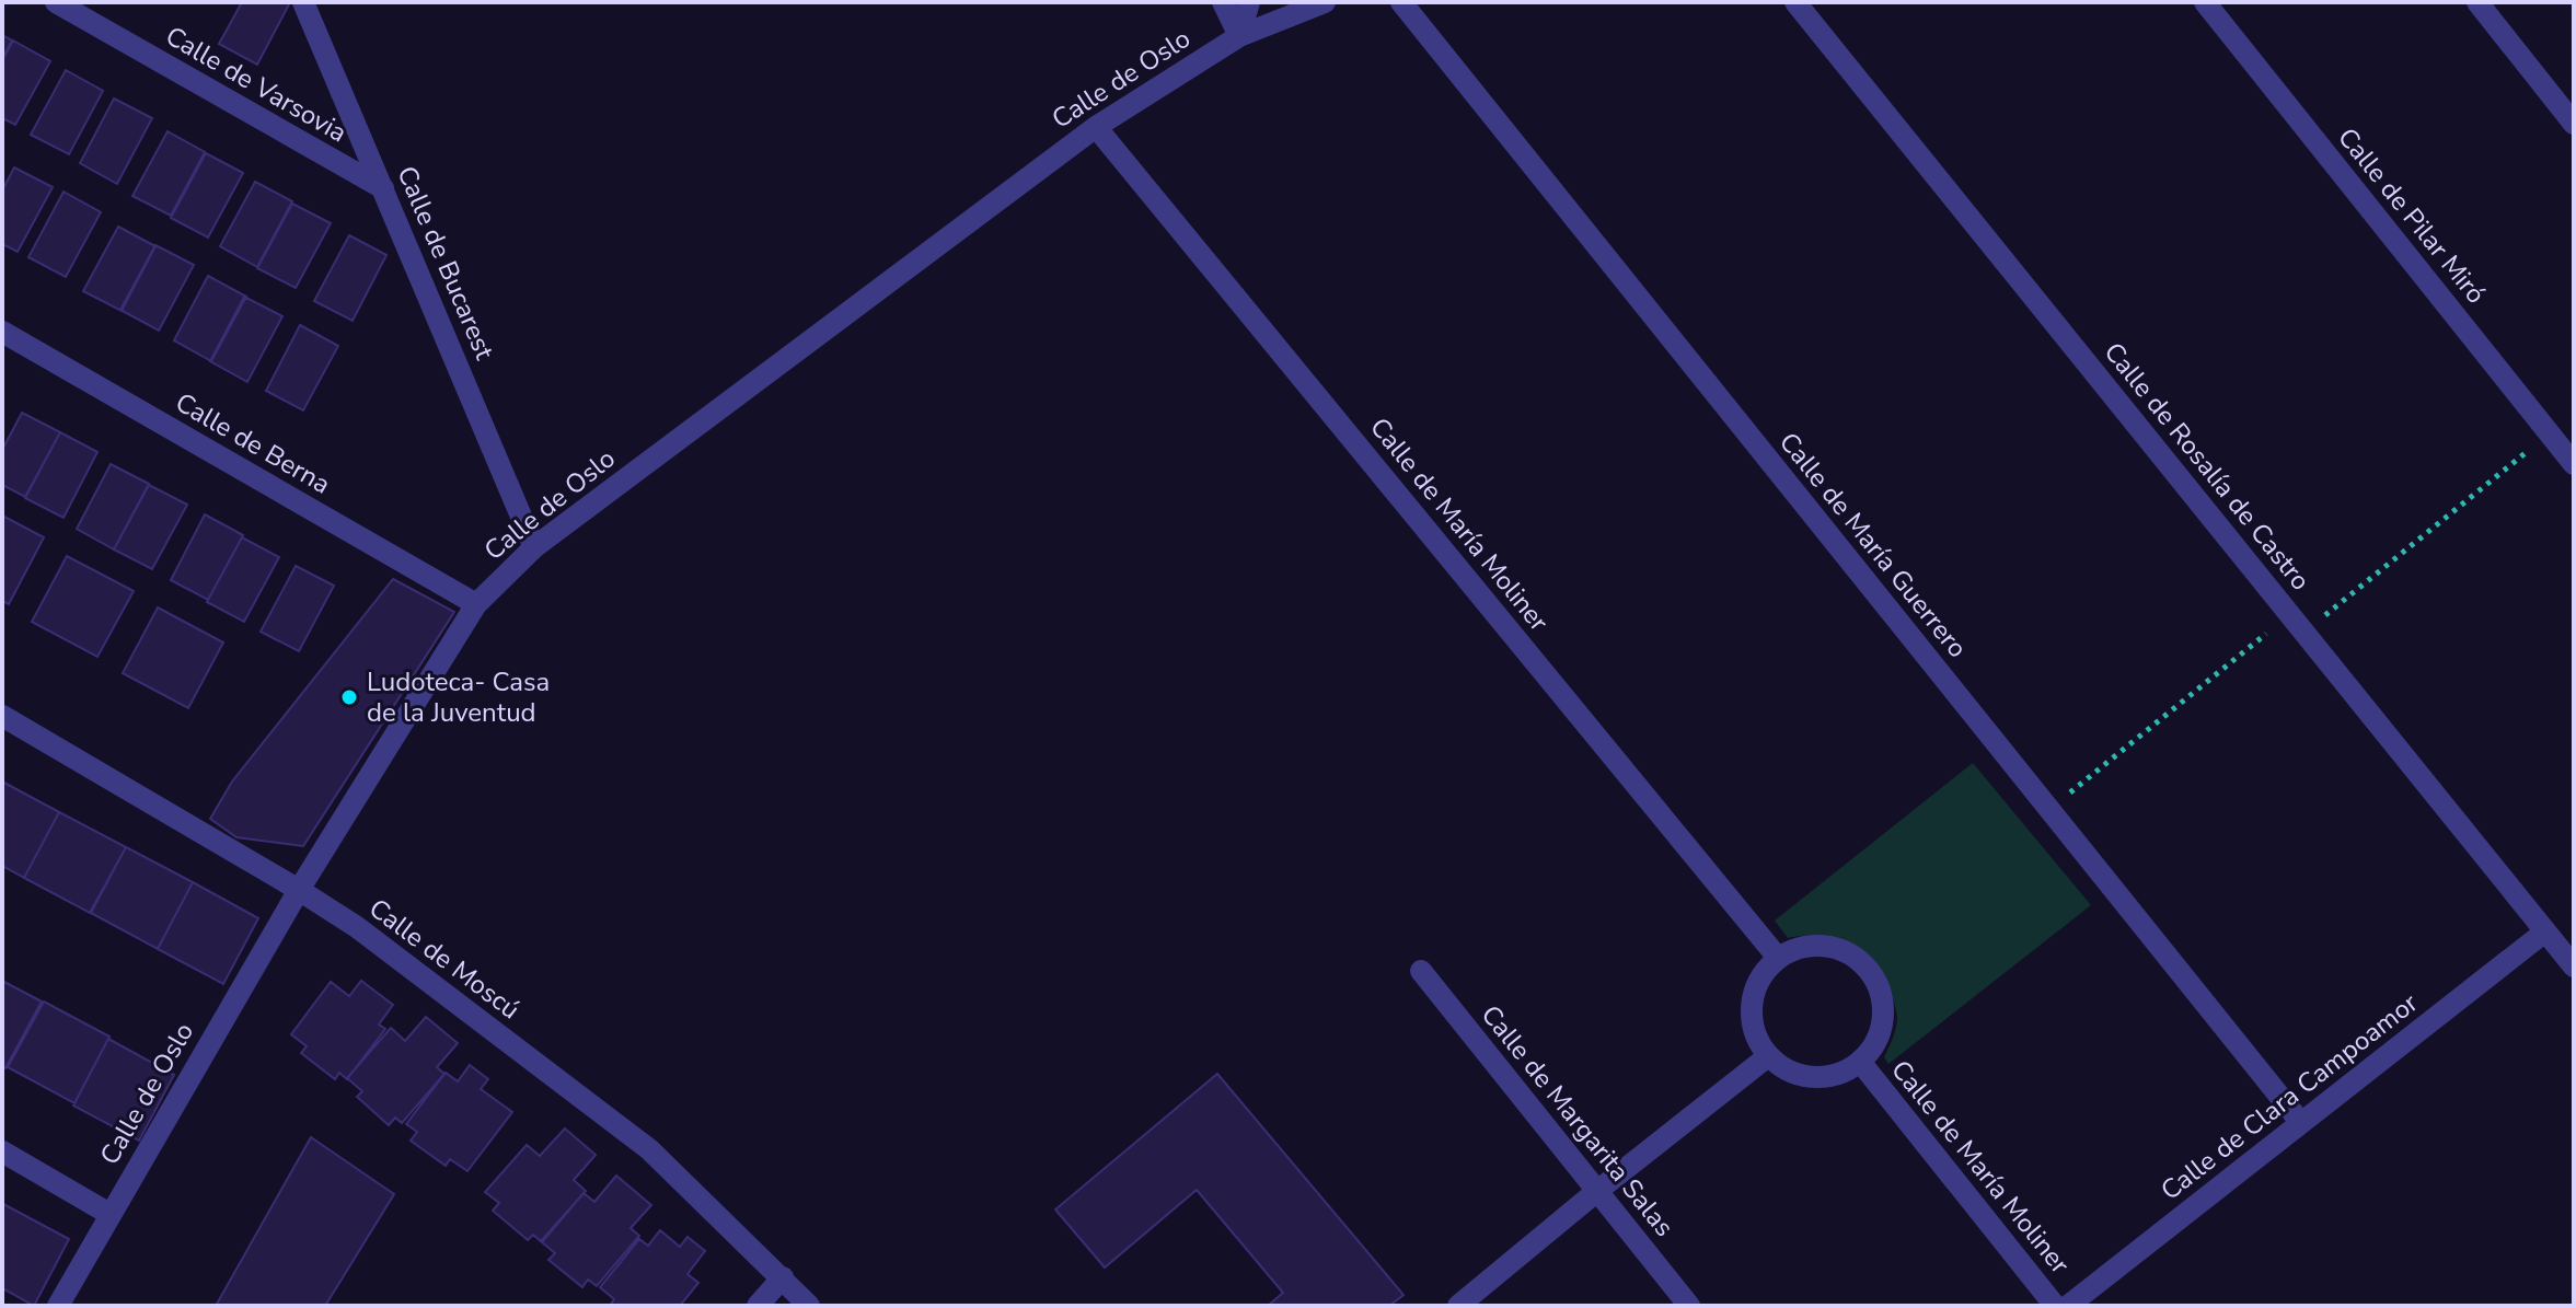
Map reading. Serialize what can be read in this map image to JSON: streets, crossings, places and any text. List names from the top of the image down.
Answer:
{
  "streets": {
    "street": [
      "Calle de Oslo",
      "Calle de Varsovia",
      "Calle de Pilar Miró",
      "Calle de Bucarest",
      "Calle de Berna",
      "Calle de Rosalía de Castro",
      "Calle de María Moliner",
      "Calle de María Guerrero",
      "Calle de Moscú",
      "Calle de Clara Campoamor",
      "Calle de Margarita Salas"
    ]
  },
  "crossings": [
    ["Calle de Oslo", "Calle de Bucarest"],
    ["Calle de Oslo", "Calle de Berna"],
    ["Calle de Oslo", "Calle de María Moliner"],
    ["Calle de Oslo", "Calle de Moscú"],
    ["Calle de Varsovia", "Calle de Bucarest"],
    ["Calle de Rosalía de Castro", "Calle de Clara Campoamor"],
    ["Calle de María Guerrero", "Calle de Clara Campoamor"]
  ],
  "places": ["Ludoteca- Casa de la Juventud"]
}
